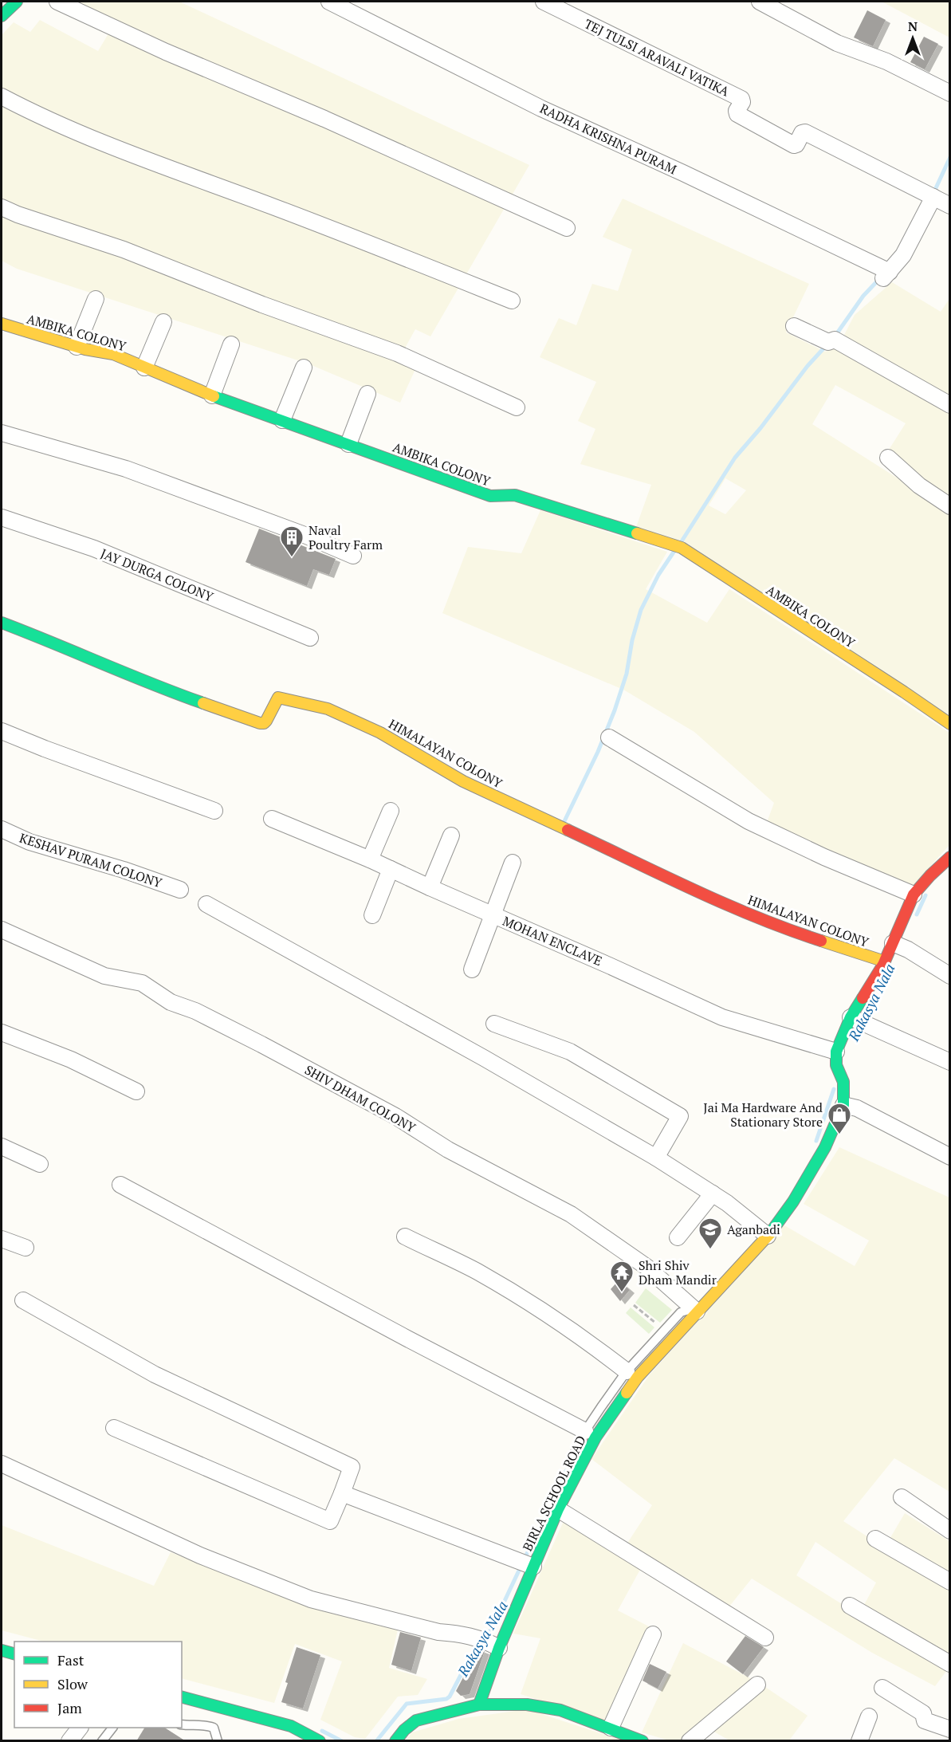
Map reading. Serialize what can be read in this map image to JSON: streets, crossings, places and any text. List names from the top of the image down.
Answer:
{
  "streets": {
    "street": [
      "TEJ TULSI ARAVALI VATIKA",
      "RADHA KRISHNA PURAM",
      "AMBIKA COLONY",
      "JAY DURGA COLONY",
      "HIMALAYAN COLONY",
      "KESHAV PURAM COLONY",
      "MOHAN ENCLAVE",
      "SHIV DHAM COLONY",
      "BIRLA SCHOOL ROAD"
    ]
  },
  "crossings": [
    ["TEJ TULSI ARAVALI VATIKA", "RADHA KRISHNA PURAM"],
    ["MOHAN ENCLAVE", "BIRLA SCHOOL ROAD"],
    ["SHIV DHAM COLONY", "BIRLA SCHOOL ROAD"]
  ],
  "water": ["Rakasya Nala"],
  "places": {
    "building": ["Naval Poultry Farm"],
    "shop": ["Jai Ma Hardware And Stationary Store"],
    "school or university": ["Aganbadi"],
    "temple": ["Shri Shiv Dham Mandir"]
  },
  "legend": ["Fast", "Slow", "Jam"],
  "north": "top"
}
